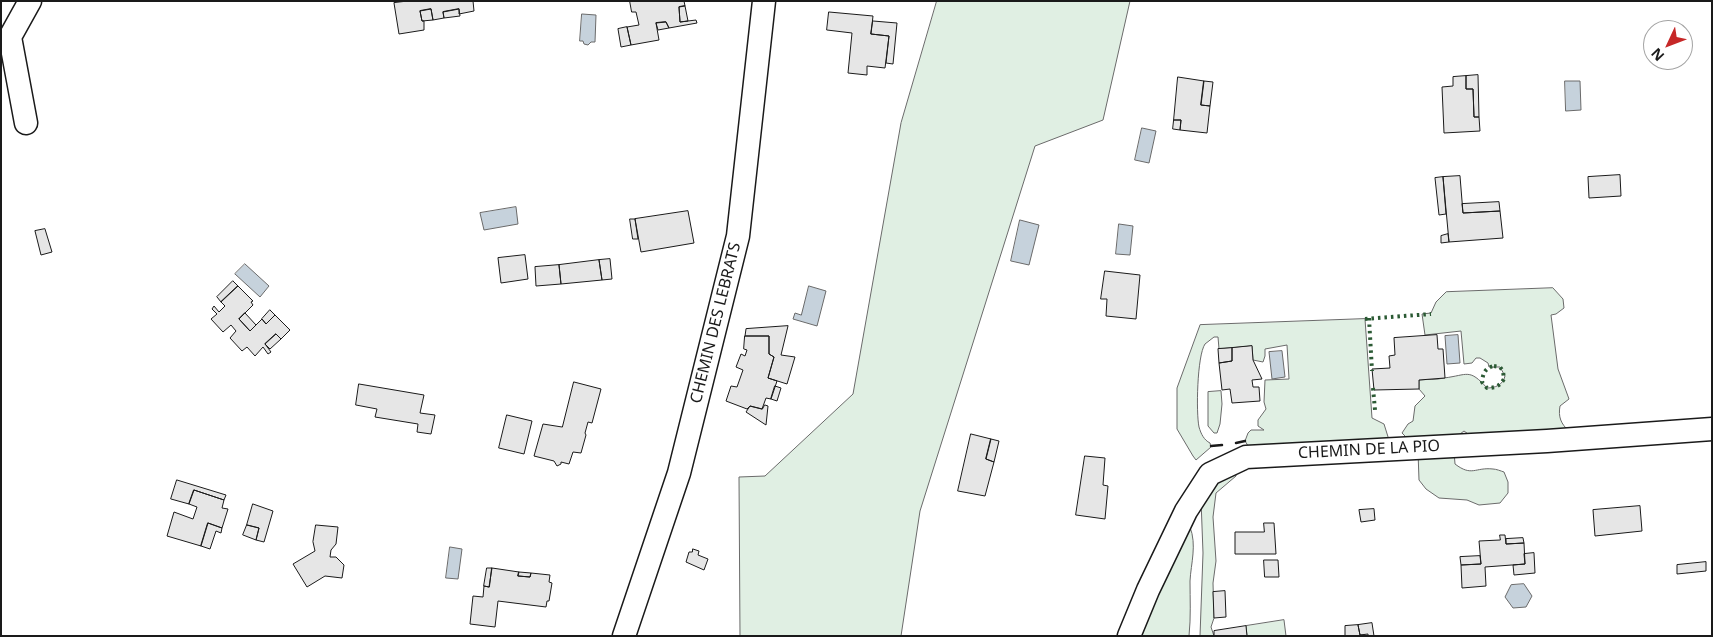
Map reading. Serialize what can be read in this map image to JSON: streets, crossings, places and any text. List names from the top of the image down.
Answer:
{
  "streets": {
    "street": ["CHEMIN DES LEBRATS", "CHEMIN DE LA PIO"]
  },
  "north": "bottom left"
}
